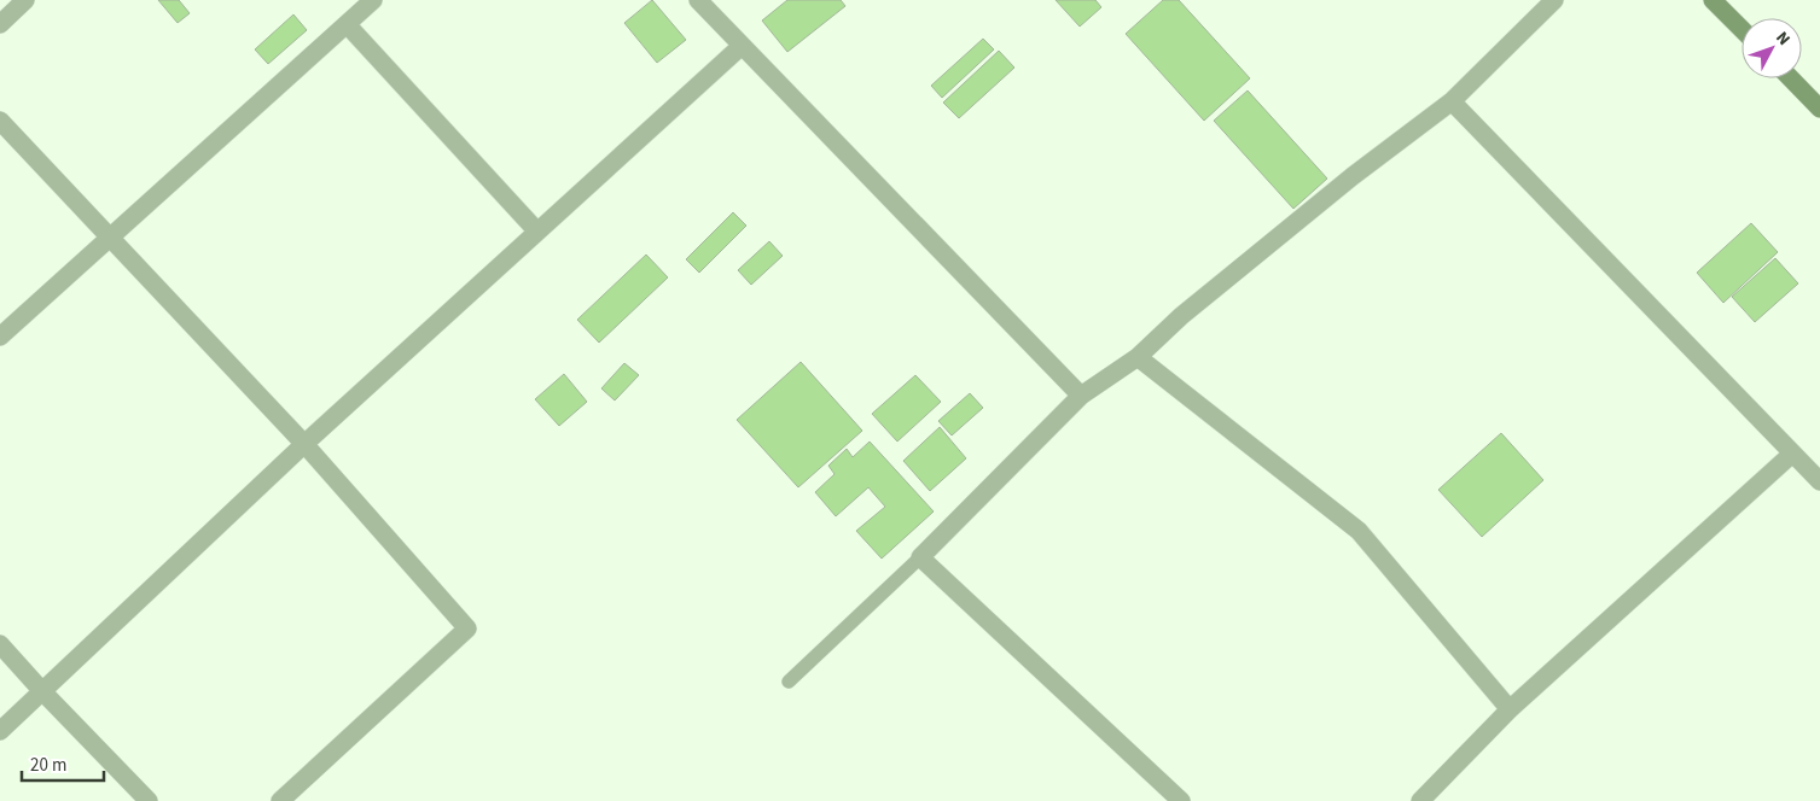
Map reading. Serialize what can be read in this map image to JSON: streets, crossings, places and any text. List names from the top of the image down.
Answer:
{
  "scale_bar": "20 m",
  "north": "top right"
}
